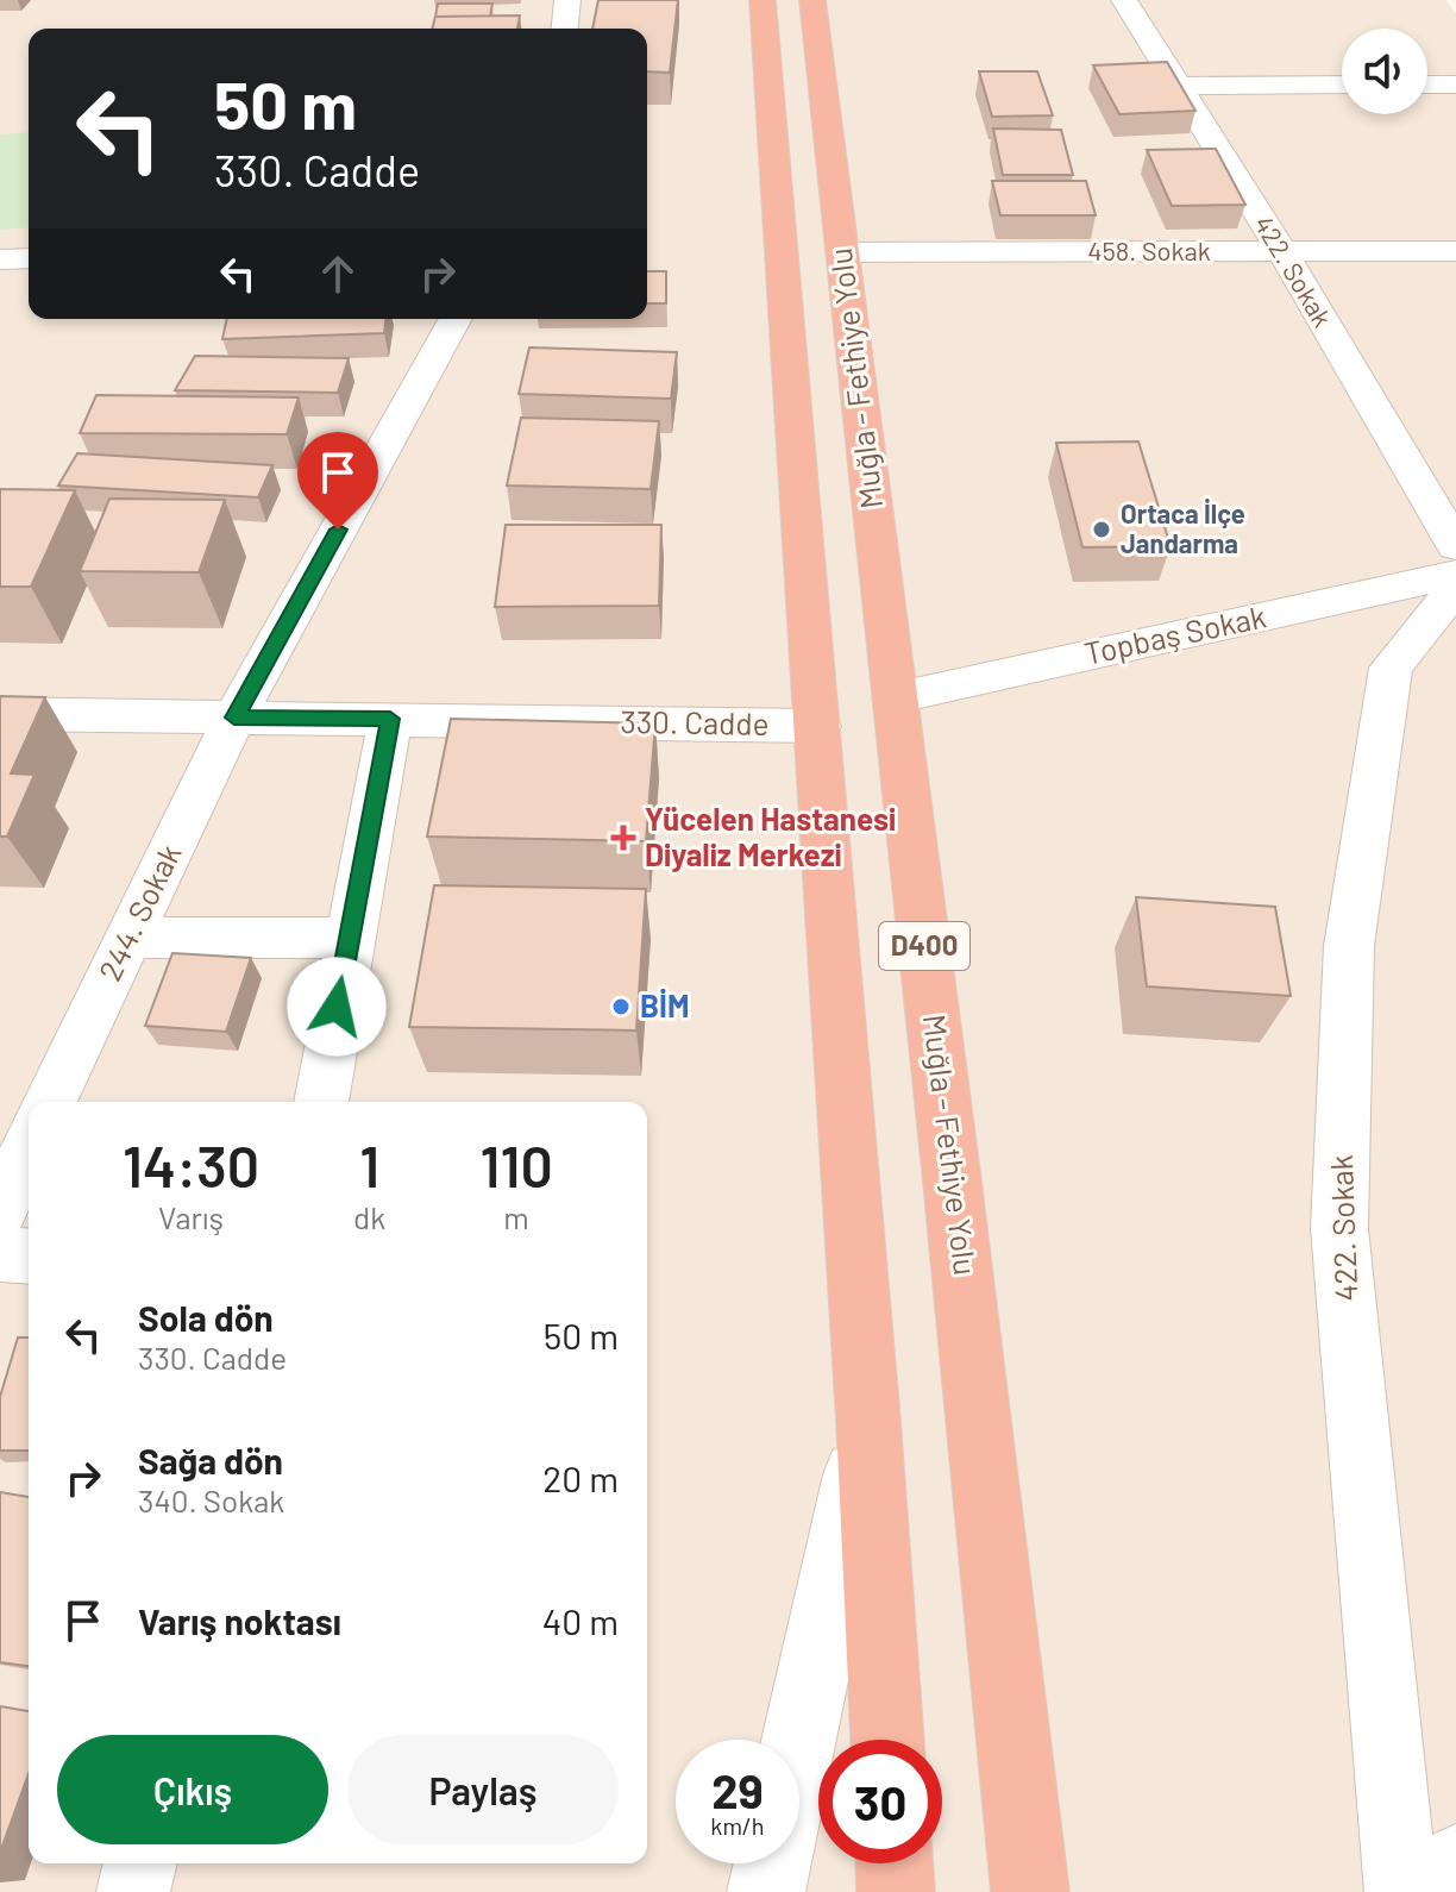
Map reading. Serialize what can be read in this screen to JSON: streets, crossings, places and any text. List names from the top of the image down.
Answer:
{
  "streets": {
    "highway": ["Muğla - Fethiye Yolu", "D400"],
    "street": [
      "458. Sokak",
      "422. Sokak",
      "Topbaş Sokak",
      "330. Cadde",
      "244. Sokak"
    ]
  },
  "crossings": [
    ["458. Sokak", "422. Sokak"],
    ["458. Sokak", "Muğla - Fethiye Yolu"],
    ["Muğla - Fethiye Yolu", "Topbaş Sokak"],
    ["Muğla - Fethiye Yolu", "330. Cadde"],
    ["330. Cadde", "244. Sokak"]
  ],
  "places": {
    "other": ["Ortaca İlçe Jandarma", "BİM"],
    "health": ["Yücelen Hastanesi Diyaliz Merkezi"]
  },
  "page": {
    "turn": ["50 m", "330. Cadde"],
    "eta": [
      "14:30",
      "Varış",
      "1",
      "dk",
      "110",
      "m"
    ],
    "list": [
      {
        "name": "Sola dön",
        "note": "330. Cadde",
        "value": "50 m"
      },
      {
        "name": "Sağa dön",
        "note": "340. Sokak",
        "value": "20 m"
      },
      {
        "name": "Varış noktası",
        "value": "40 m"
      }
    ],
    "buttons": ["Çıkış", "Paylaş"],
    "speed": "29 km/h",
    "limit": "30"
  }
}
